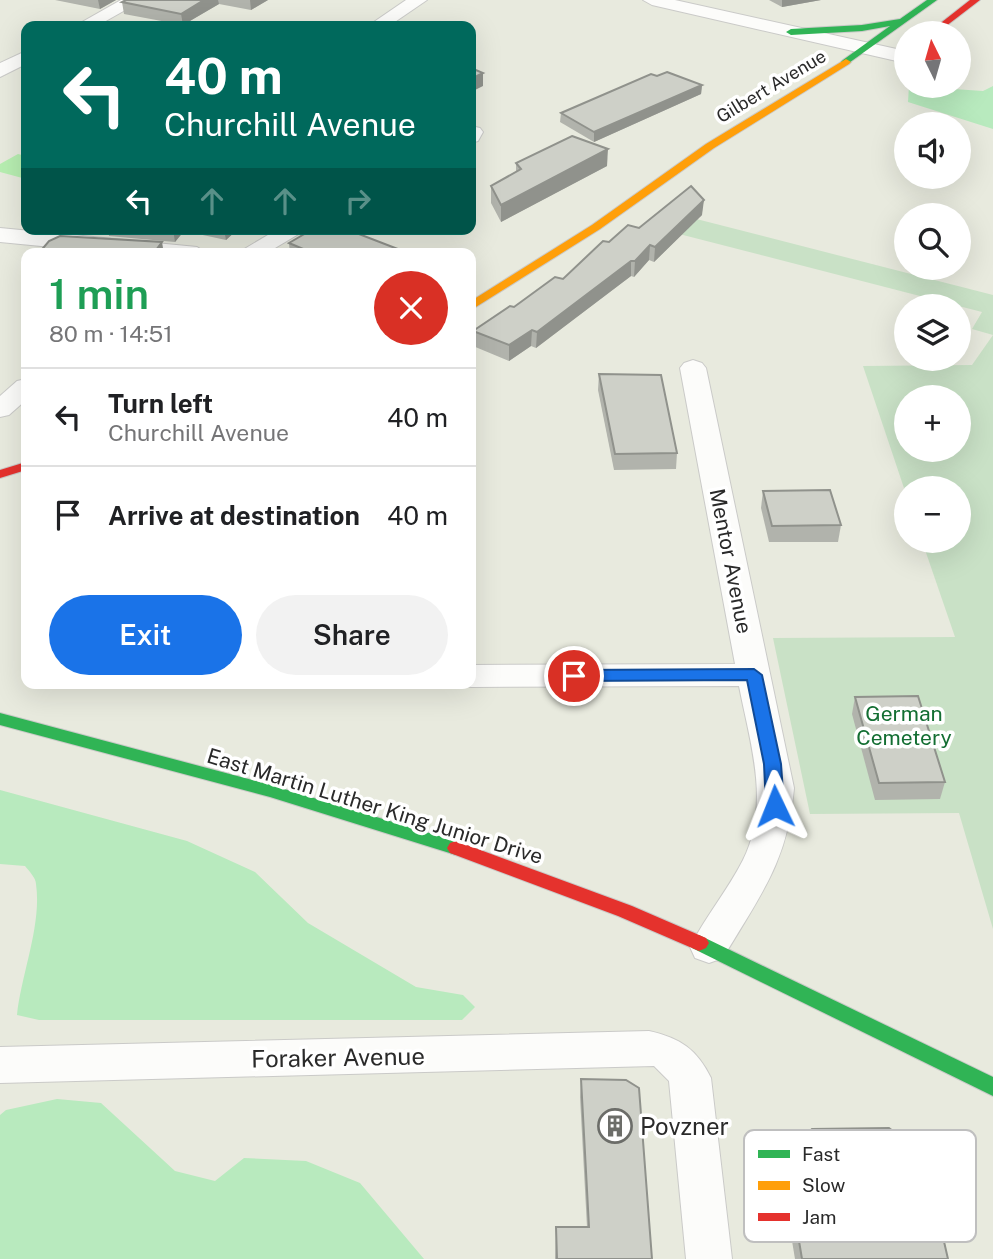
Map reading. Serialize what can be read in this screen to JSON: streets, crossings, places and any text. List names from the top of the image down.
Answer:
{
  "streets": {
    "main road": ["Gilbert Avenue", "East Martin Luther King Junior Drive"],
    "street": ["Mentor Avenue", "Foraker Avenue"]
  },
  "crossings": [
    ["Mentor Avenue", "East Martin Luther King Junior Drive"]
  ],
  "parks": ["German Cemetery"],
  "places": {
    "building": ["Povzner"]
  },
  "legend": ["Fast", "Slow", "Jam"],
  "north": "top",
  "page": {
    "map_buttons": ["+", "−"],
    "turn": ["40 m", "Churchill Avenue"],
    "heading": ["1 min", "80 m · 14:51"],
    "list": [
      {
        "name": "Turn left",
        "note": "Churchill Avenue",
        "value": "40 m"
      },
      {
        "name": "Arrive at destination",
        "value": "40 m"
      }
    ],
    "buttons": ["Exit", "Share"]
  }
}
